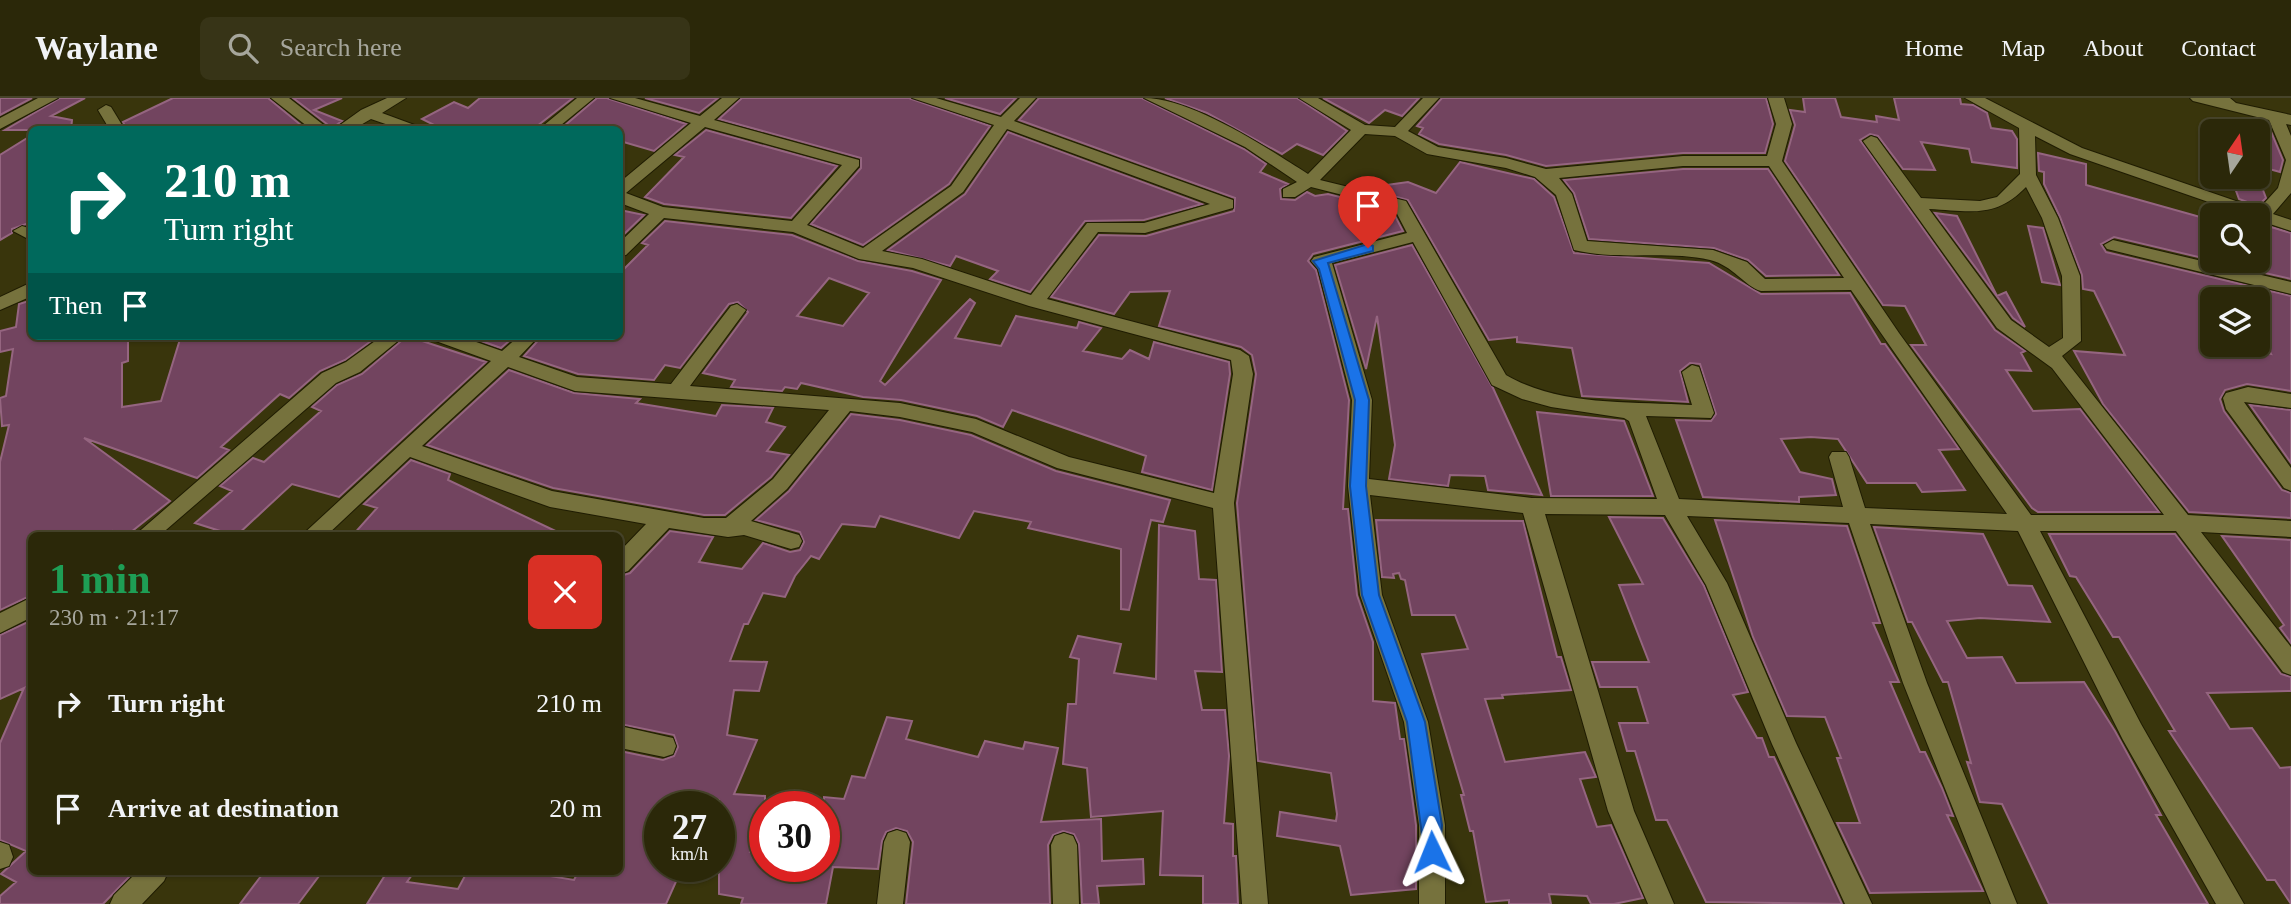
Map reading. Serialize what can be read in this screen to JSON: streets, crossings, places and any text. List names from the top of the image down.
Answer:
{
  "north": "top",
  "page": {
    "header": "Waylane",
    "search": "Search here",
    "nav": [
      "Home",
      "Map",
      "About",
      "Contact"
    ],
    "turn": ["210 m", "Turn right"],
    "then": "Then",
    "heading": ["1 min", "230 m · 21:17"],
    "list": [
      {
        "name": "Turn right",
        "value": "210 m"
      },
      {
        "name": "Arrive at destination",
        "value": "20 m"
      }
    ],
    "speed": "27 km/h",
    "limit": "30"
  }
}
